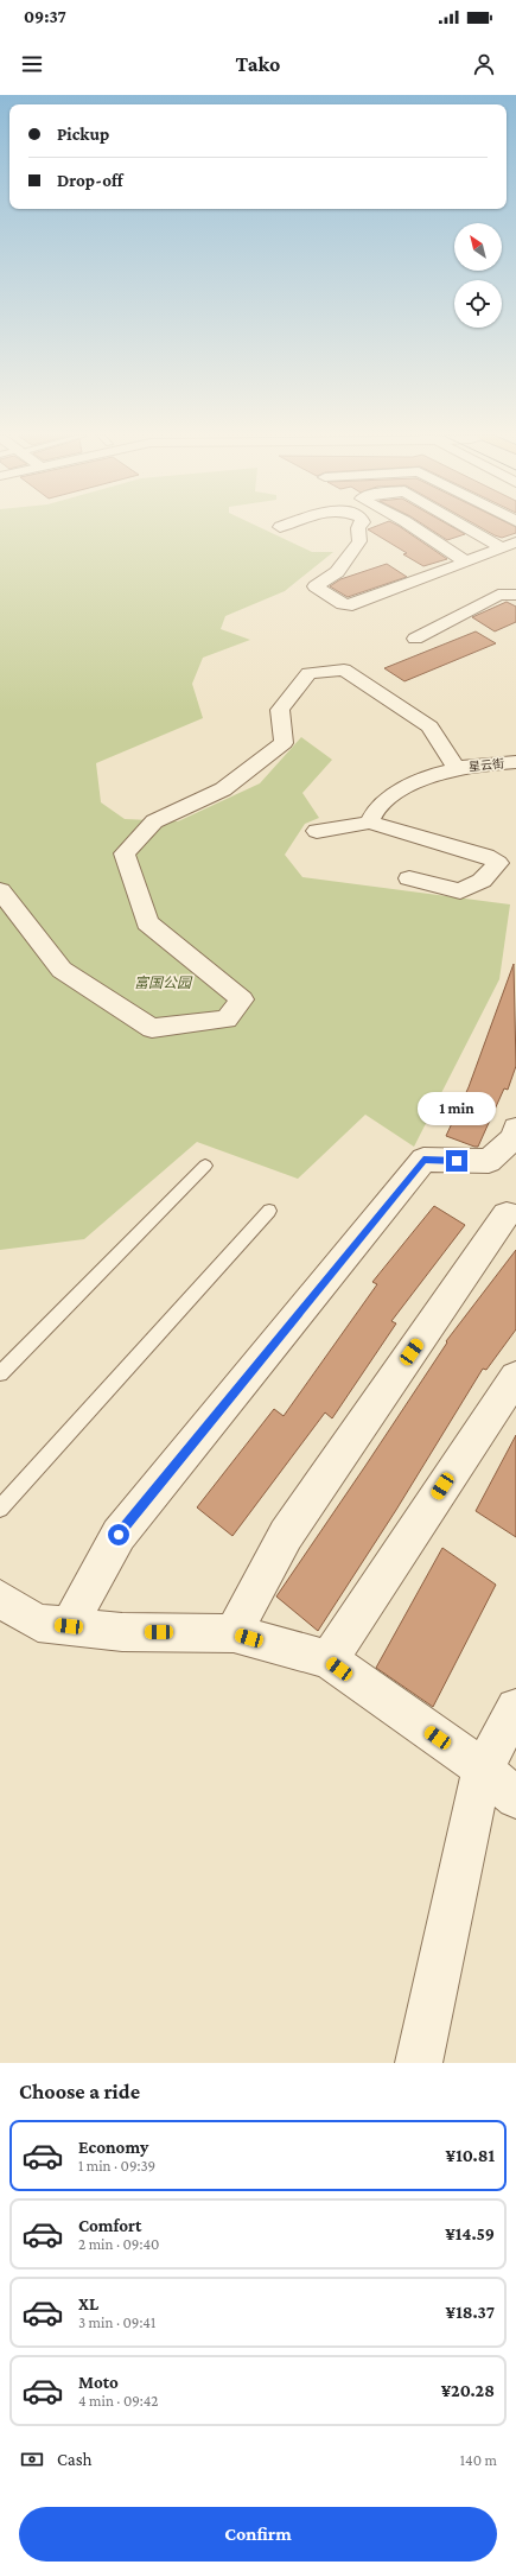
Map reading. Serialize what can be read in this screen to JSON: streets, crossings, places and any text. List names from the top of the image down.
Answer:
{
  "streets": {
    "street": ["星云街"]
  },
  "parks": ["富国公园"],
  "north": "top left",
  "page": {
    "status": "09:37",
    "header": "Tako",
    "banner": ["Pickup", "Drop-off"],
    "bubble": "1 min",
    "heading": "Choose a ride",
    "list": [
      {
        "name": "Economy",
        "note": "1 min · 09:39",
        "value": "¥10.81"
      },
      {
        "name": "Comfort",
        "note": "2 min · 09:40",
        "value": "¥14.59"
      },
      {
        "name": "XL",
        "note": "3 min · 09:41",
        "value": "¥18.37"
      },
      {
        "name": "Moto",
        "note": "4 min · 09:42",
        "value": "¥20.28"
      }
    ],
    "pay": ["Cash", "140 m"],
    "buttons": "Confirm"
  }
}
